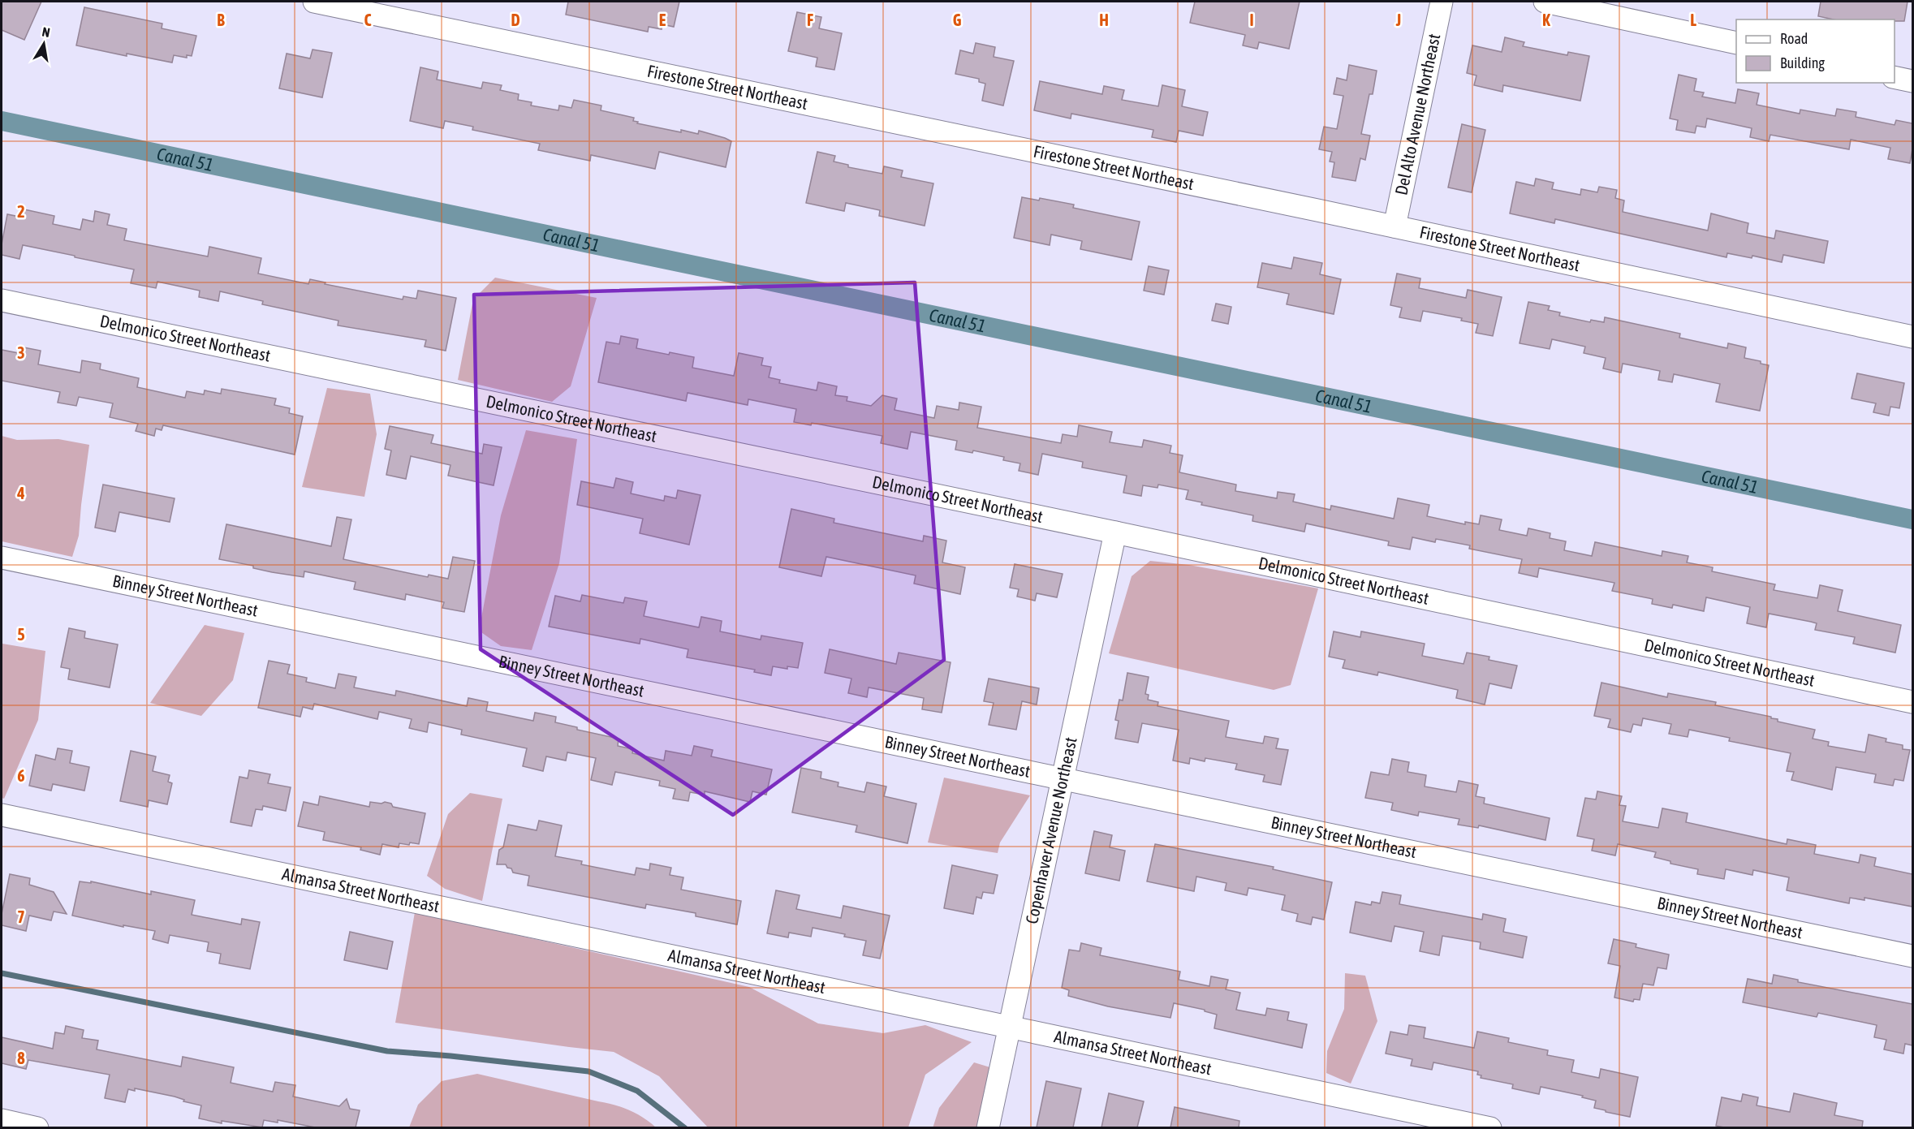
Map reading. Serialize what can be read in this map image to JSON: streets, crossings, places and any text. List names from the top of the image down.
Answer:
{
  "streets": {
    "street": [
      "Firestone Street Northeast",
      "Del Alto Avenue Northeast",
      "Delmonico Street Northeast",
      "Binney Street Northeast",
      "Copenhaver Avenue Northeast",
      "Almansa Street Northeast"
    ]
  },
  "crossings": [
    ["Firestone Street Northeast", "Del Alto Avenue Northeast"],
    ["Delmonico Street Northeast", "Copenhaver Avenue Northeast"],
    ["Binney Street Northeast", "Copenhaver Avenue Northeast"],
    ["Copenhaver Avenue Northeast", "Almansa Street Northeast"]
  ],
  "water": ["Canal 51"],
  "legend": ["Road", "Building"],
  "north": "top",
  "grid": {
    "columns": [
      "B",
      "C",
      "D",
      "E",
      "F",
      "G",
      "H",
      "I",
      "J",
      "K",
      "L"
    ],
    "rows": [
      "2",
      "3",
      "4",
      "5",
      "6",
      "7",
      "8"
    ]
  }
}
